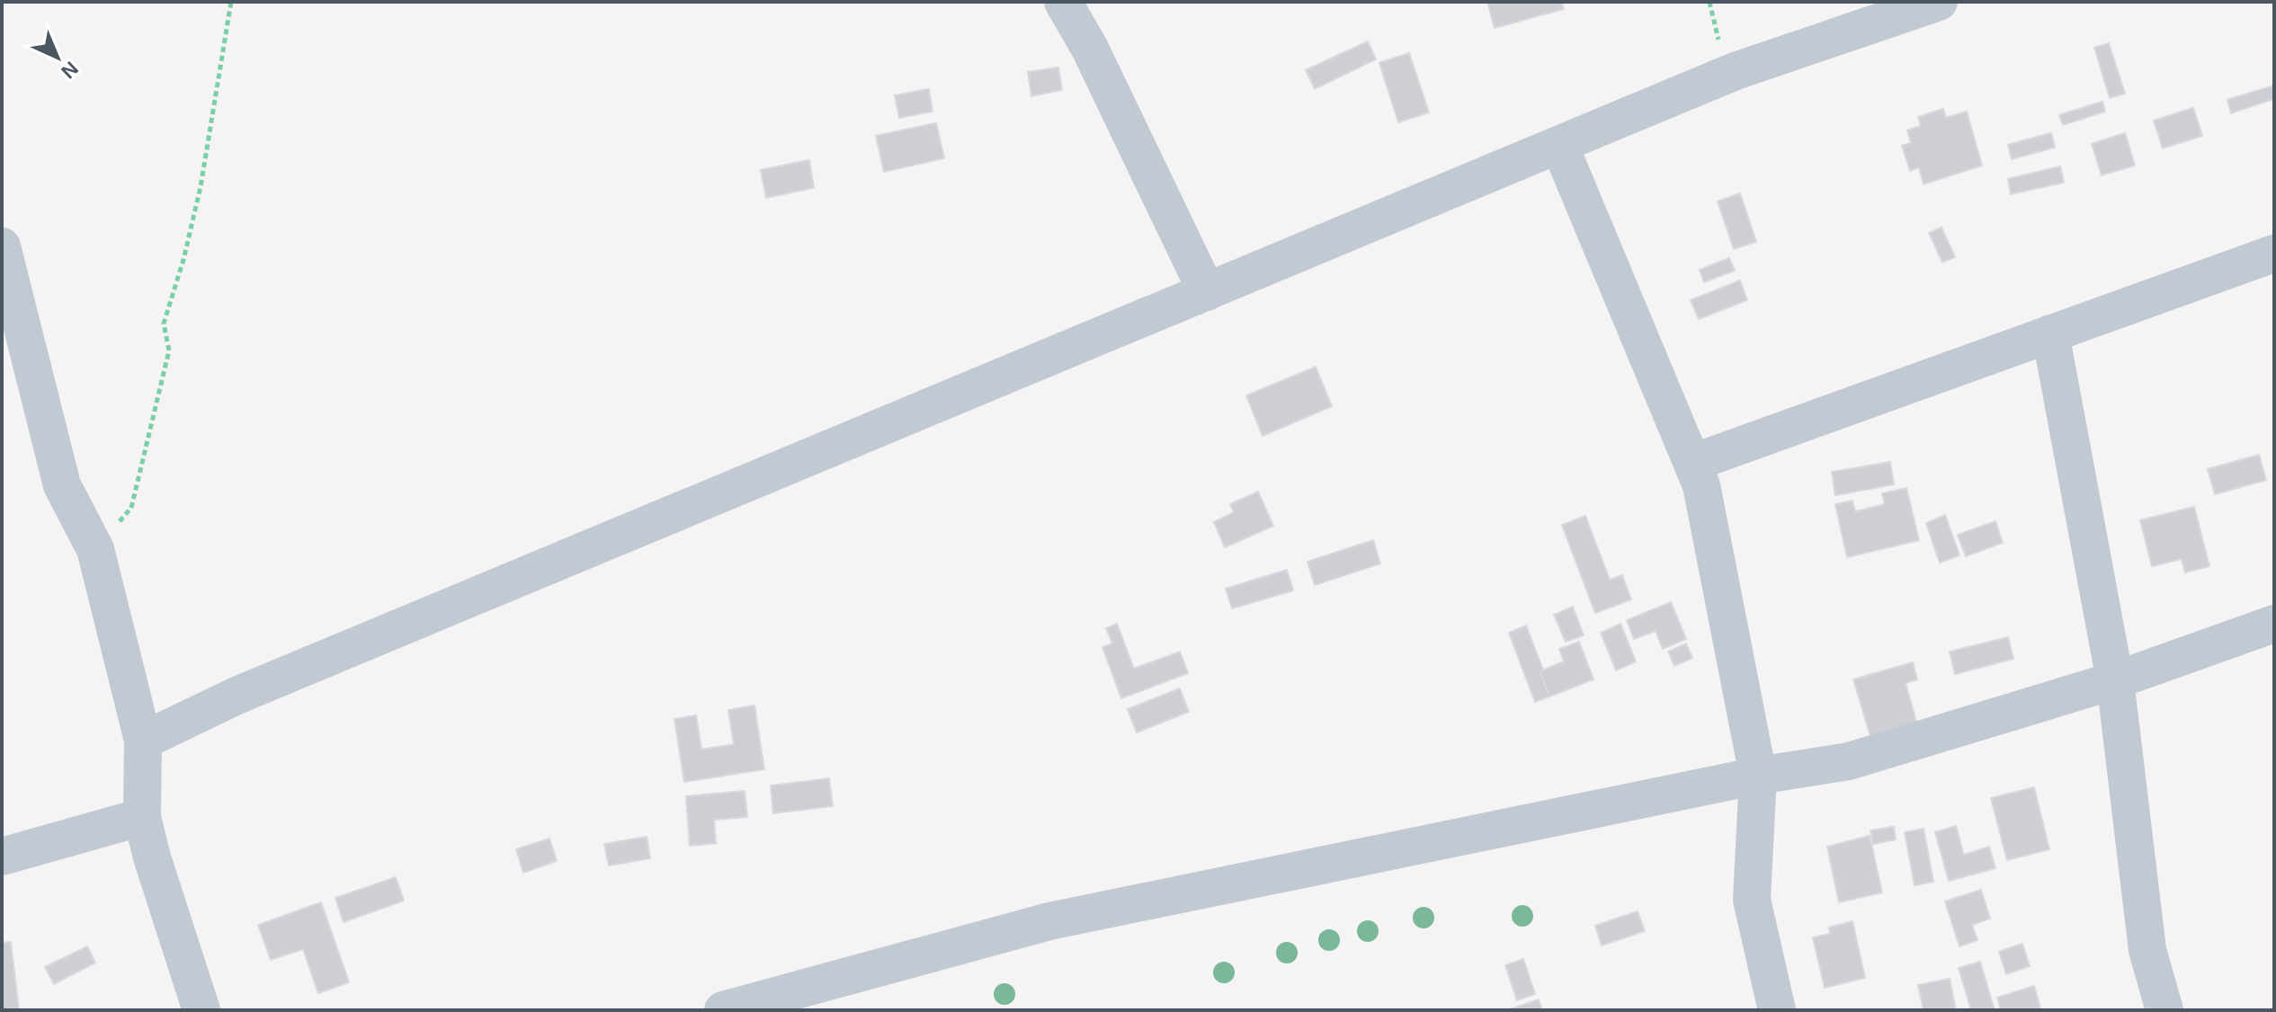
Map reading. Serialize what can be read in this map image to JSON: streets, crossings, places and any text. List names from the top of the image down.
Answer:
{
  "north": "bottom right"
}
